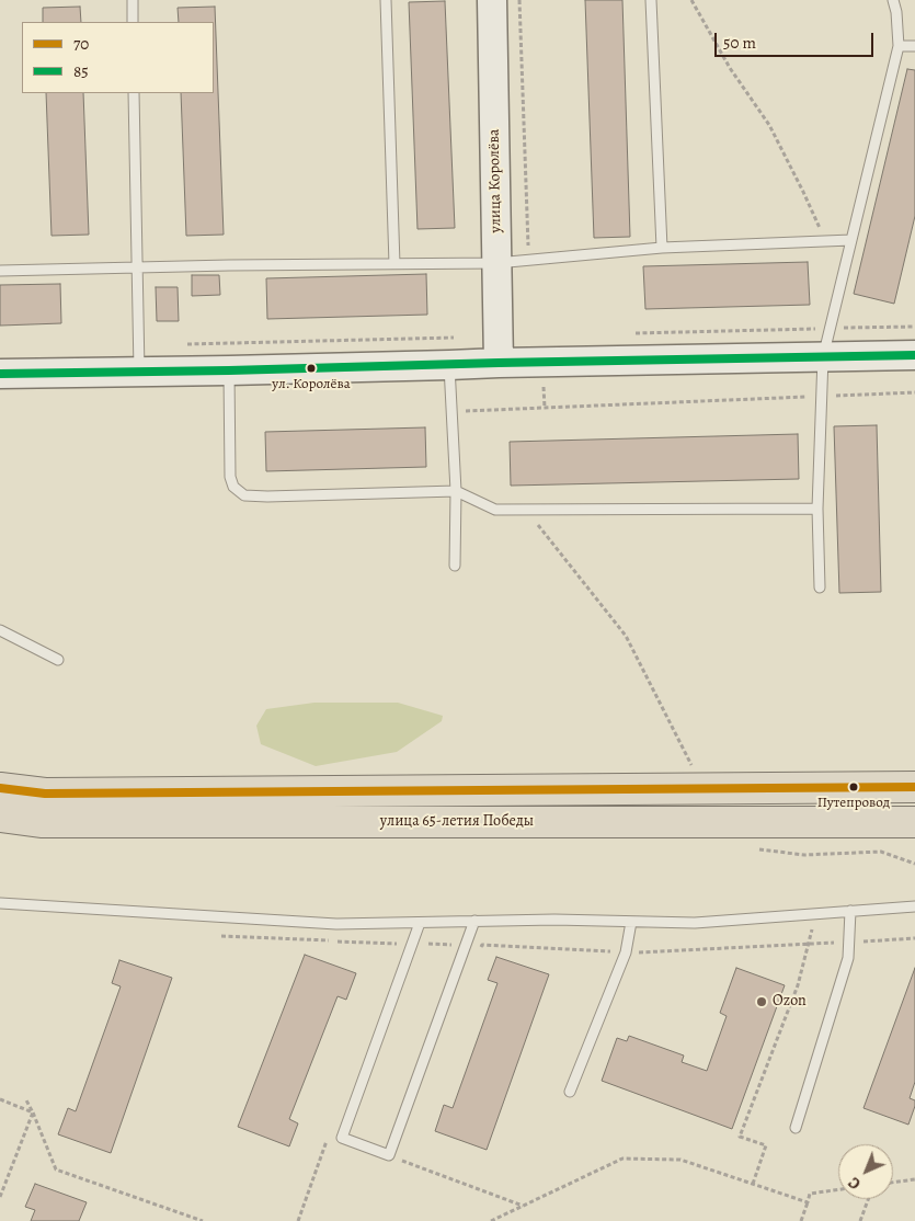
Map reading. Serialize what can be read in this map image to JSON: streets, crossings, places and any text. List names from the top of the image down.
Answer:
{
  "streets": {
    "main road": ["улица 65-летия Победы"],
    "street": ["улица Королёва"]
  },
  "places": ["ул. Королёва", "Путепровод", "Ozon"],
  "lines": ["transit line 85", "transit line 70"],
  "legend": ["70", "85"],
  "scale_bar": "50 m",
  "north": "bottom left"
}
